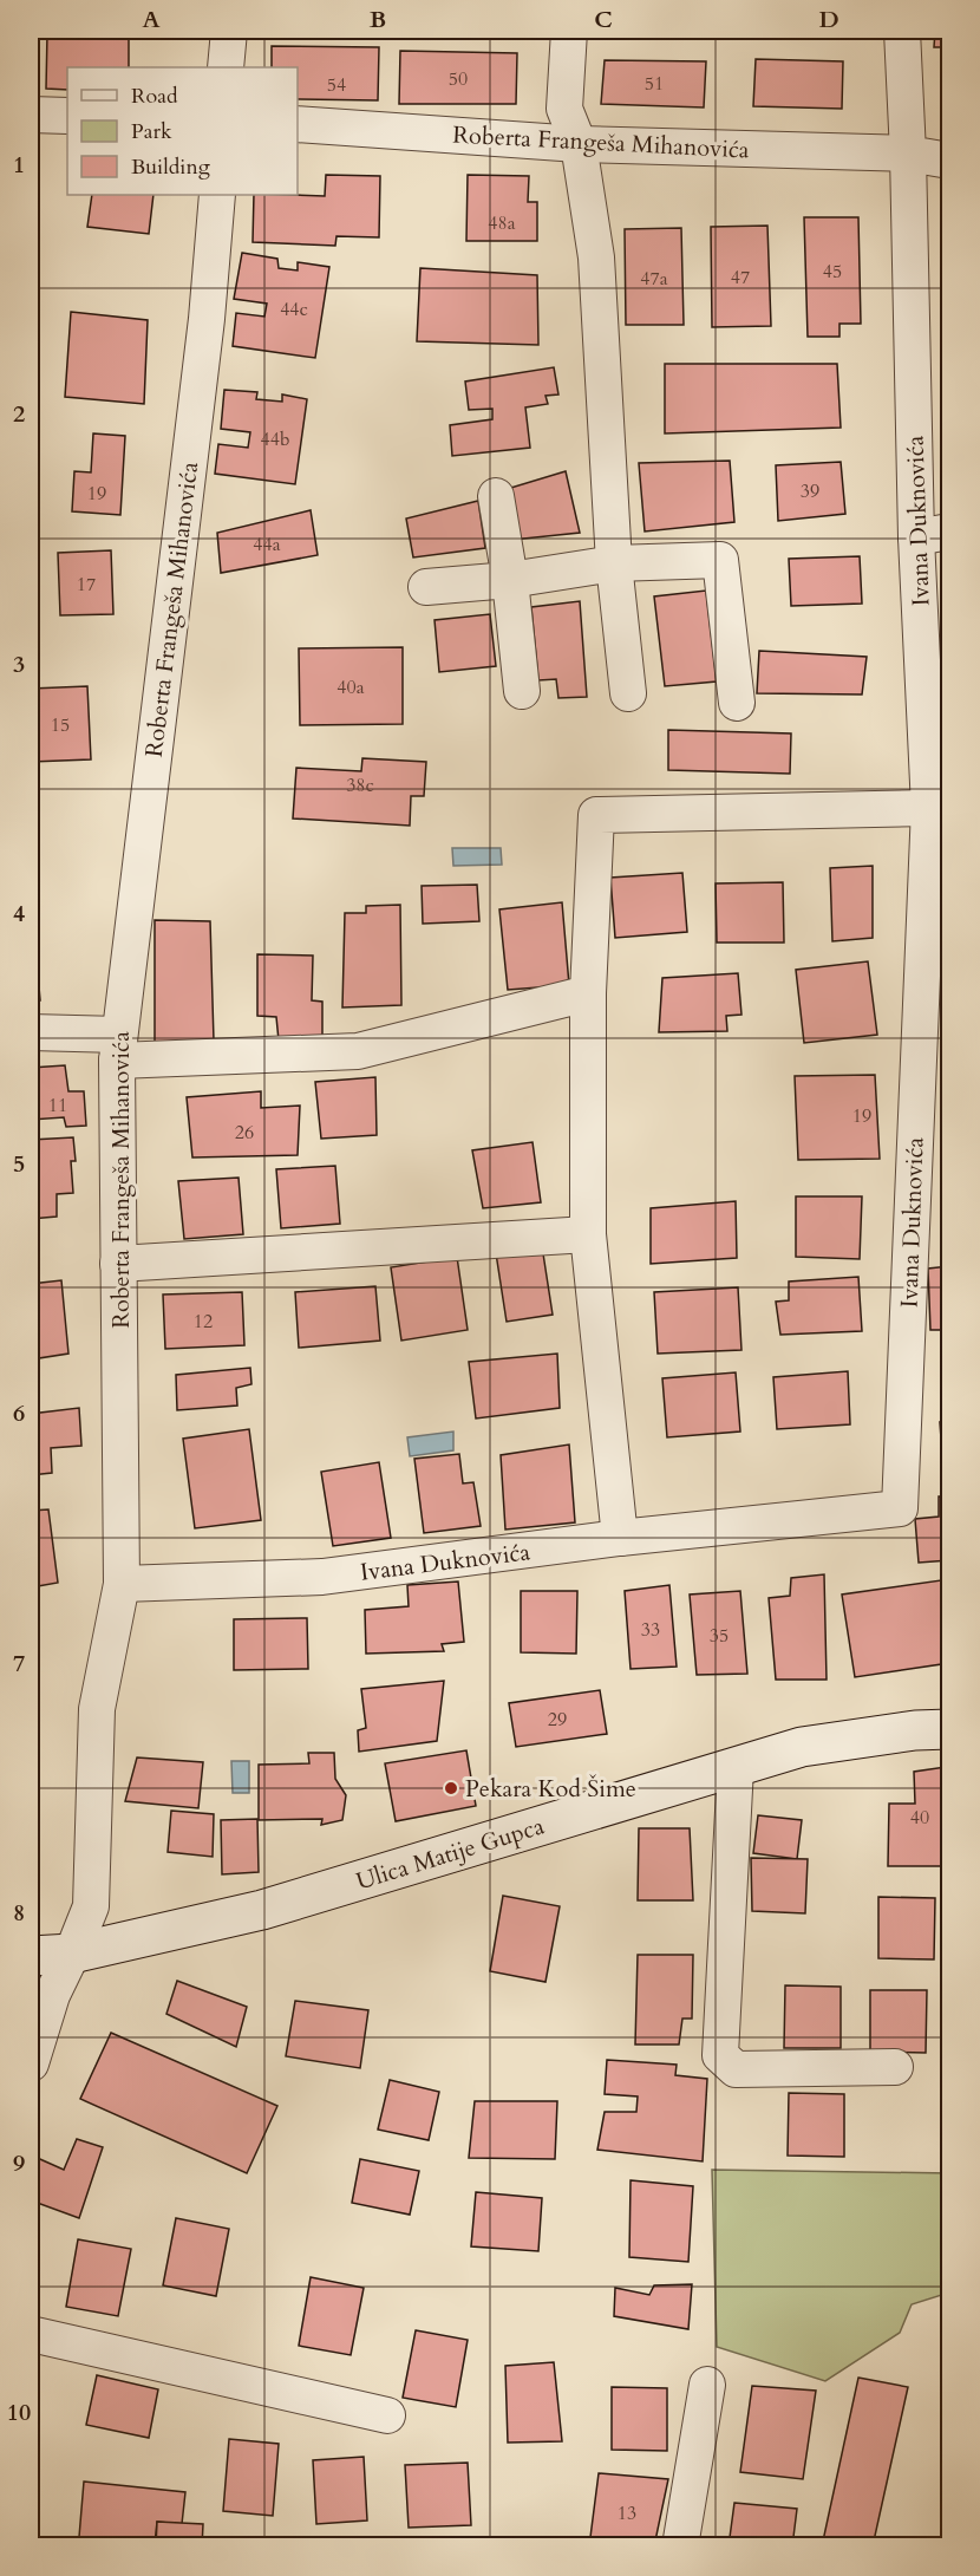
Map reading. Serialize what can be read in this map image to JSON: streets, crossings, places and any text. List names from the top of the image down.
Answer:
{
  "streets": {
    "street": ["Roberta Frangeša Mihanovića", "Ivana Duknovića", "Ulica Matije Gupca"]
  },
  "crossings": [
    ["Roberta Frangeša Mihanovića", "Ivana Duknovića"],
    ["Roberta Frangeša Mihanovića", "Ulica Matije Gupca"]
  ],
  "places": ["Pekara Kod Šime"],
  "house_numbers": [
    "50",
    "51",
    "54",
    "48a",
    "45",
    "47",
    "47a",
    "44c",
    "44b",
    "39",
    "19",
    "44a",
    "17",
    "40a",
    "15",
    "38c",
    "11",
    "19",
    "26",
    "12",
    "33",
    "35",
    "29",
    "40",
    "13"
  ],
  "legend": ["Road", "Park", "Building"],
  "grid": {
    "columns": [
      "A",
      "B",
      "C",
      "D"
    ],
    "rows": [
      "1",
      "2",
      "3",
      "4",
      "5",
      "6",
      "7",
      "8",
      "9",
      "10"
    ]
  }
}
